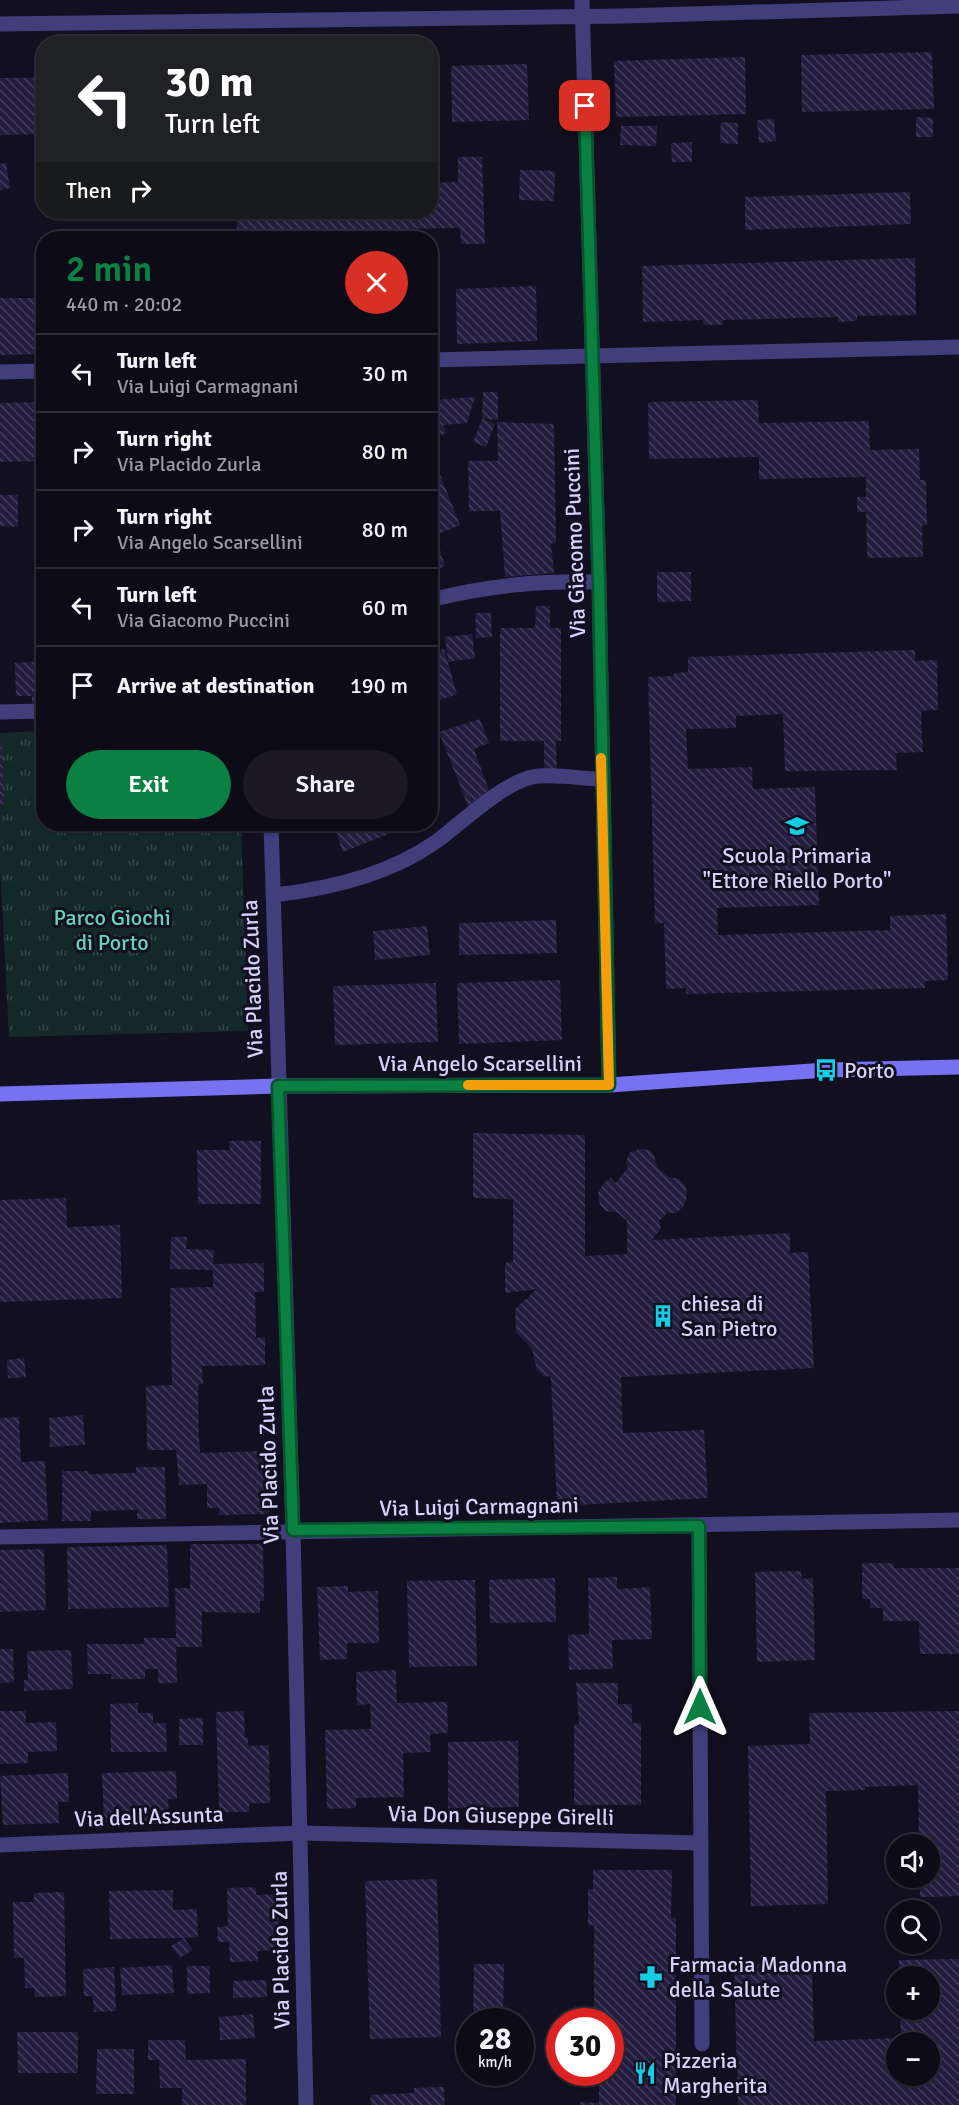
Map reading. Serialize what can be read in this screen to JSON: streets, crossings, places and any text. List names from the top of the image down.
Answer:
{
  "streets": {
    "street": [
      "Via Giacomo Puccini",
      "Via Placido Zurla",
      "Via Angelo Scarsellini",
      "Via Luigi Carmagnani",
      "Via Don Giuseppe Girelli",
      "Via dell'Assunta"
    ]
  },
  "crossings": [
    ["Via Giacomo Puccini", "Via Angelo Scarsellini"],
    ["Via Placido Zurla", "Via Angelo Scarsellini"],
    ["Via Placido Zurla", "Via Luigi Carmagnani"],
    ["Via Placido Zurla", "Via Don Giuseppe Girelli"],
    ["Via Placido Zurla", "Via dell'Assunta"],
    ["Via Don Giuseppe Girelli", "Via dell'Assunta"]
  ],
  "parks": ["Parco Giochi di Porto"],
  "places": {
    "school or university": ["Scuola Primaria \"Ettore Riello Porto\""],
    "bus stop": ["Porto"],
    "building": ["chiesa di San Pietro"],
    "pharmacy": ["Farmacia Madonna della Salute"],
    "restaurant": ["Pizzeria Margherita"]
  },
  "page": {
    "turn": ["30 m", "Turn left"],
    "then": "Then",
    "heading": ["2 min", "440 m · 20:02"],
    "list": [
      {
        "name": "Turn left",
        "note": "Via Luigi Carmagnani",
        "value": "30 m"
      },
      {
        "name": "Turn right",
        "note": "Via Placido Zurla",
        "value": "80 m"
      },
      {
        "name": "Turn right",
        "note": "Via Angelo Scarsellini",
        "value": "80 m"
      },
      {
        "name": "Turn left",
        "note": "Via Giacomo Puccini",
        "value": "60 m"
      },
      {
        "name": "Arrive at destination",
        "value": "190 m"
      }
    ],
    "buttons": ["Exit", "Share"],
    "map_buttons": ["+", "−"],
    "speed": "28 km/h",
    "limit": "30"
  }
}
